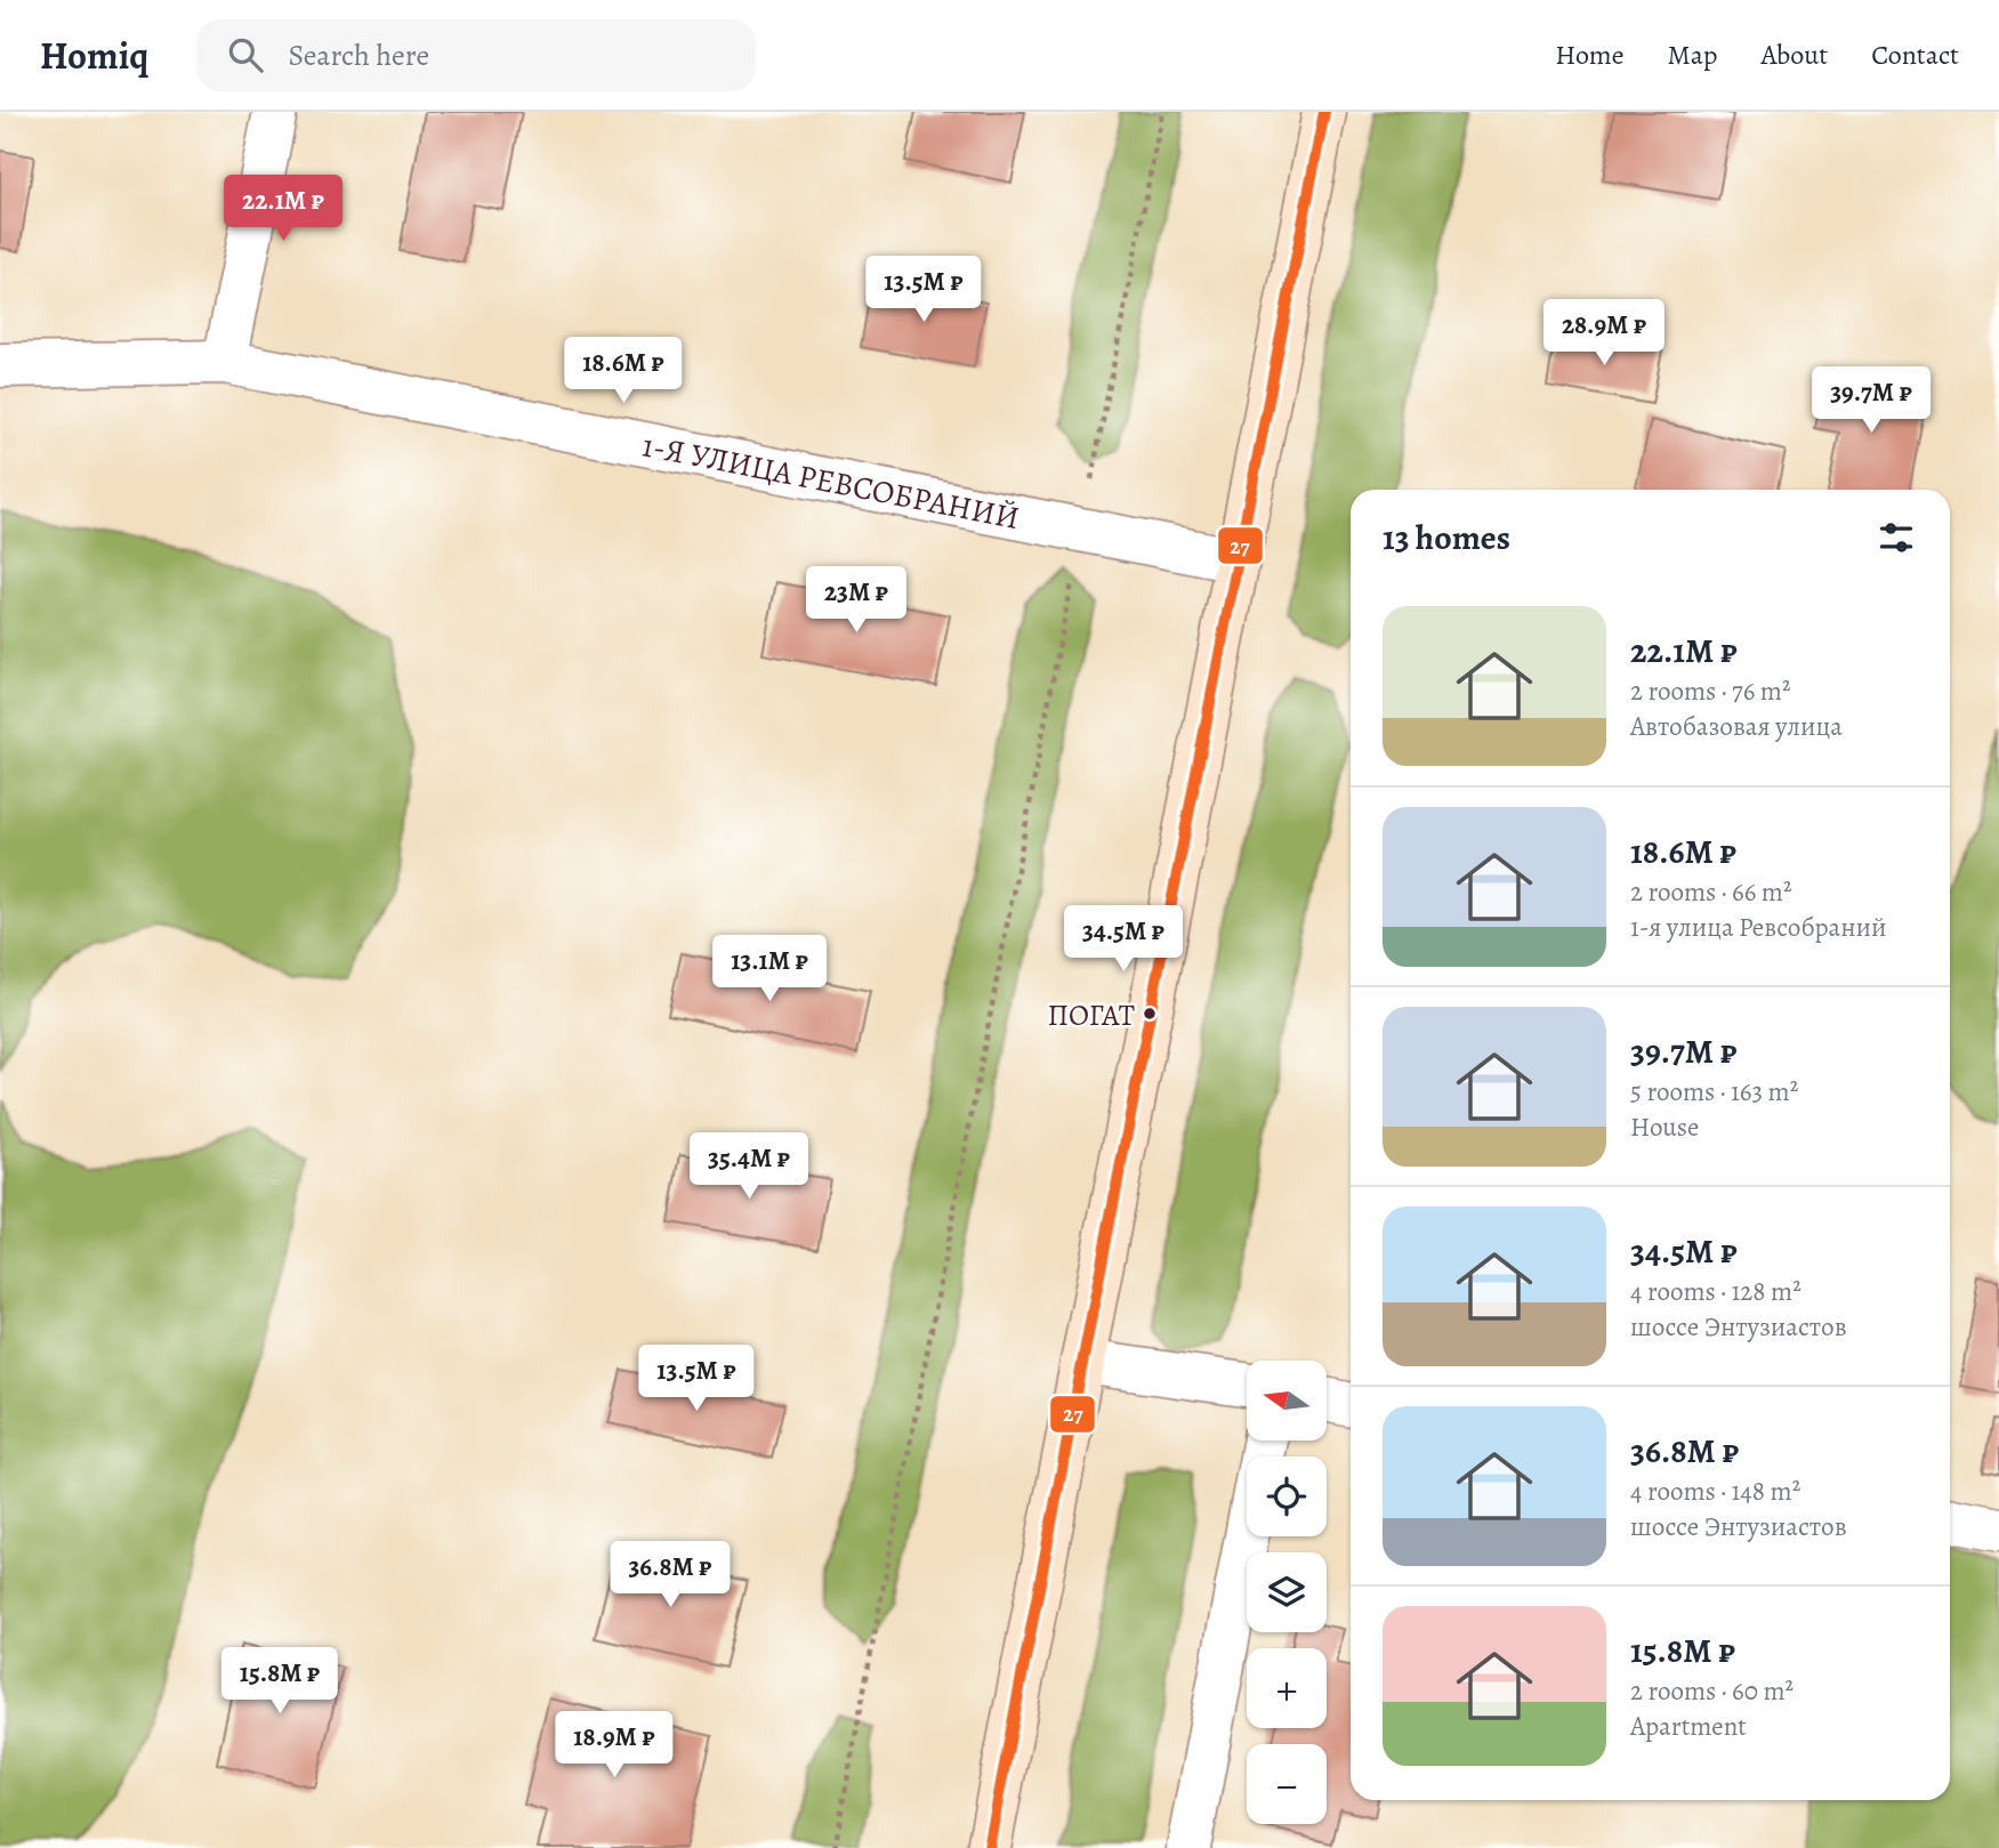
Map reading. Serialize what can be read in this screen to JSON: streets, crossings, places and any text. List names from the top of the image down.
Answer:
{
  "streets": {
    "street": ["1-Я УЛИЦА РЕВСОБРАНИЙ"]
  },
  "places": ["ПОГАТ"],
  "lines": ["transit line 27"],
  "north": "left",
  "page": {
    "header": "Homiq",
    "search": "Search here",
    "nav": [
      "Home",
      "Map",
      "About",
      "Contact"
    ],
    "price": [
      "22.1M ₽",
      "13.5M ₽",
      "28.9M ₽",
      "18.6M ₽",
      "39.7M ₽",
      "23M ₽",
      "34.5M ₽",
      "13.1M ₽",
      "35.4M ₽",
      "13.5M ₽",
      "36.8M ₽",
      "15.8M ₽",
      "18.9M ₽"
    ],
    "heading": "13 homes",
    "list": [
      {
        "name": "22.1M ₽",
        "note": "2 rooms · 76 m² · Автобазовая улица"
      },
      {
        "name": "18.6M ₽",
        "note": "2 rooms · 66 m² · 1-я улица Ревсобраний"
      },
      {
        "name": "39.7M ₽",
        "note": "5 rooms · 163 m² · House"
      },
      {
        "name": "34.5M ₽",
        "note": "4 rooms · 128 m² · шоссе Энтузиастов"
      },
      {
        "name": "36.8M ₽",
        "note": "4 rooms · 148 m² · шоссе Энтузиастов"
      },
      {
        "name": "15.8M ₽",
        "note": "2 rooms · 60 m² · Apartment"
      }
    ],
    "map_buttons": ["+", "−"]
  }
}
